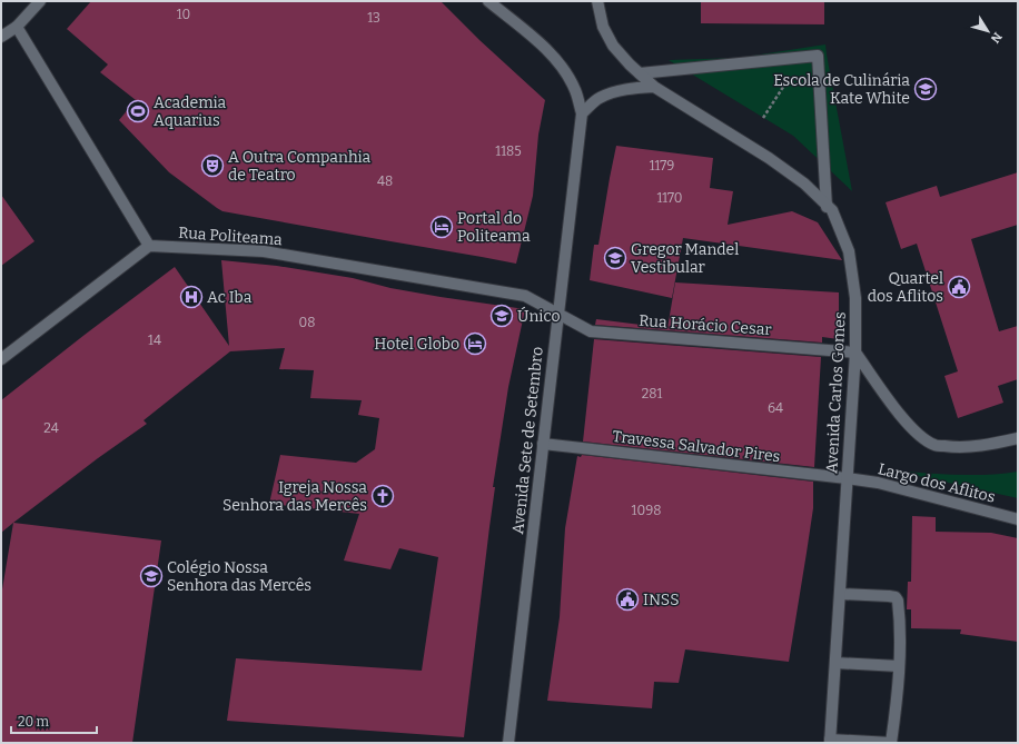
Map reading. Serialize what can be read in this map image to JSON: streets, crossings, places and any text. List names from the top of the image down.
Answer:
{
  "streets": {
    "main road": [
      "Rua Politeama",
      "Rua Horácio Cesar",
      "Avenida Carlos Gomes",
      "Avenida Sete de Setembro",
      "Travessa Salvador Pires",
      "Largo dos Aflitos"
    ]
  },
  "crossings": [
    ["Rua Politeama", "Rua Horácio Cesar"],
    ["Rua Politeama", "Avenida Sete de Setembro"],
    ["Rua Horácio Cesar", "Avenida Carlos Gomes"],
    ["Rua Horácio Cesar", "Avenida Sete de Setembro"],
    ["Avenida Carlos Gomes", "Travessa Salvador Pires"],
    ["Avenida Carlos Gomes", "Largo dos Aflitos"],
    ["Avenida Sete de Setembro", "Travessa Salvador Pires"],
    ["Travessa Salvador Pires", "Largo dos Aflitos"]
  ],
  "places": {
    "school or university": [
      "Escola de Culinária Kate White",
      "Gregor Mandel Vestibular",
      "Único",
      "Colégio Nossa Senhora das Mercês"
    ],
    "sports": ["Academia Aquarius"],
    "theatre": ["A Outra Companhia de Teatro"],
    "hotel": ["Portal do Politeama", "Hotel Globo"],
    "public building": ["Quartel dos Aflitos", "INSS"],
    "hospital": ["Ac Iba"],
    "church": ["Igreja Nossa Senhora das Mercês"]
  },
  "house_numbers": [
    "10",
    "13",
    "1185",
    "1179",
    "48",
    "1170",
    "08",
    "14",
    "281",
    "64",
    "24",
    "1098"
  ],
  "scale_bar": "20 m",
  "north": "bottom right"
}
